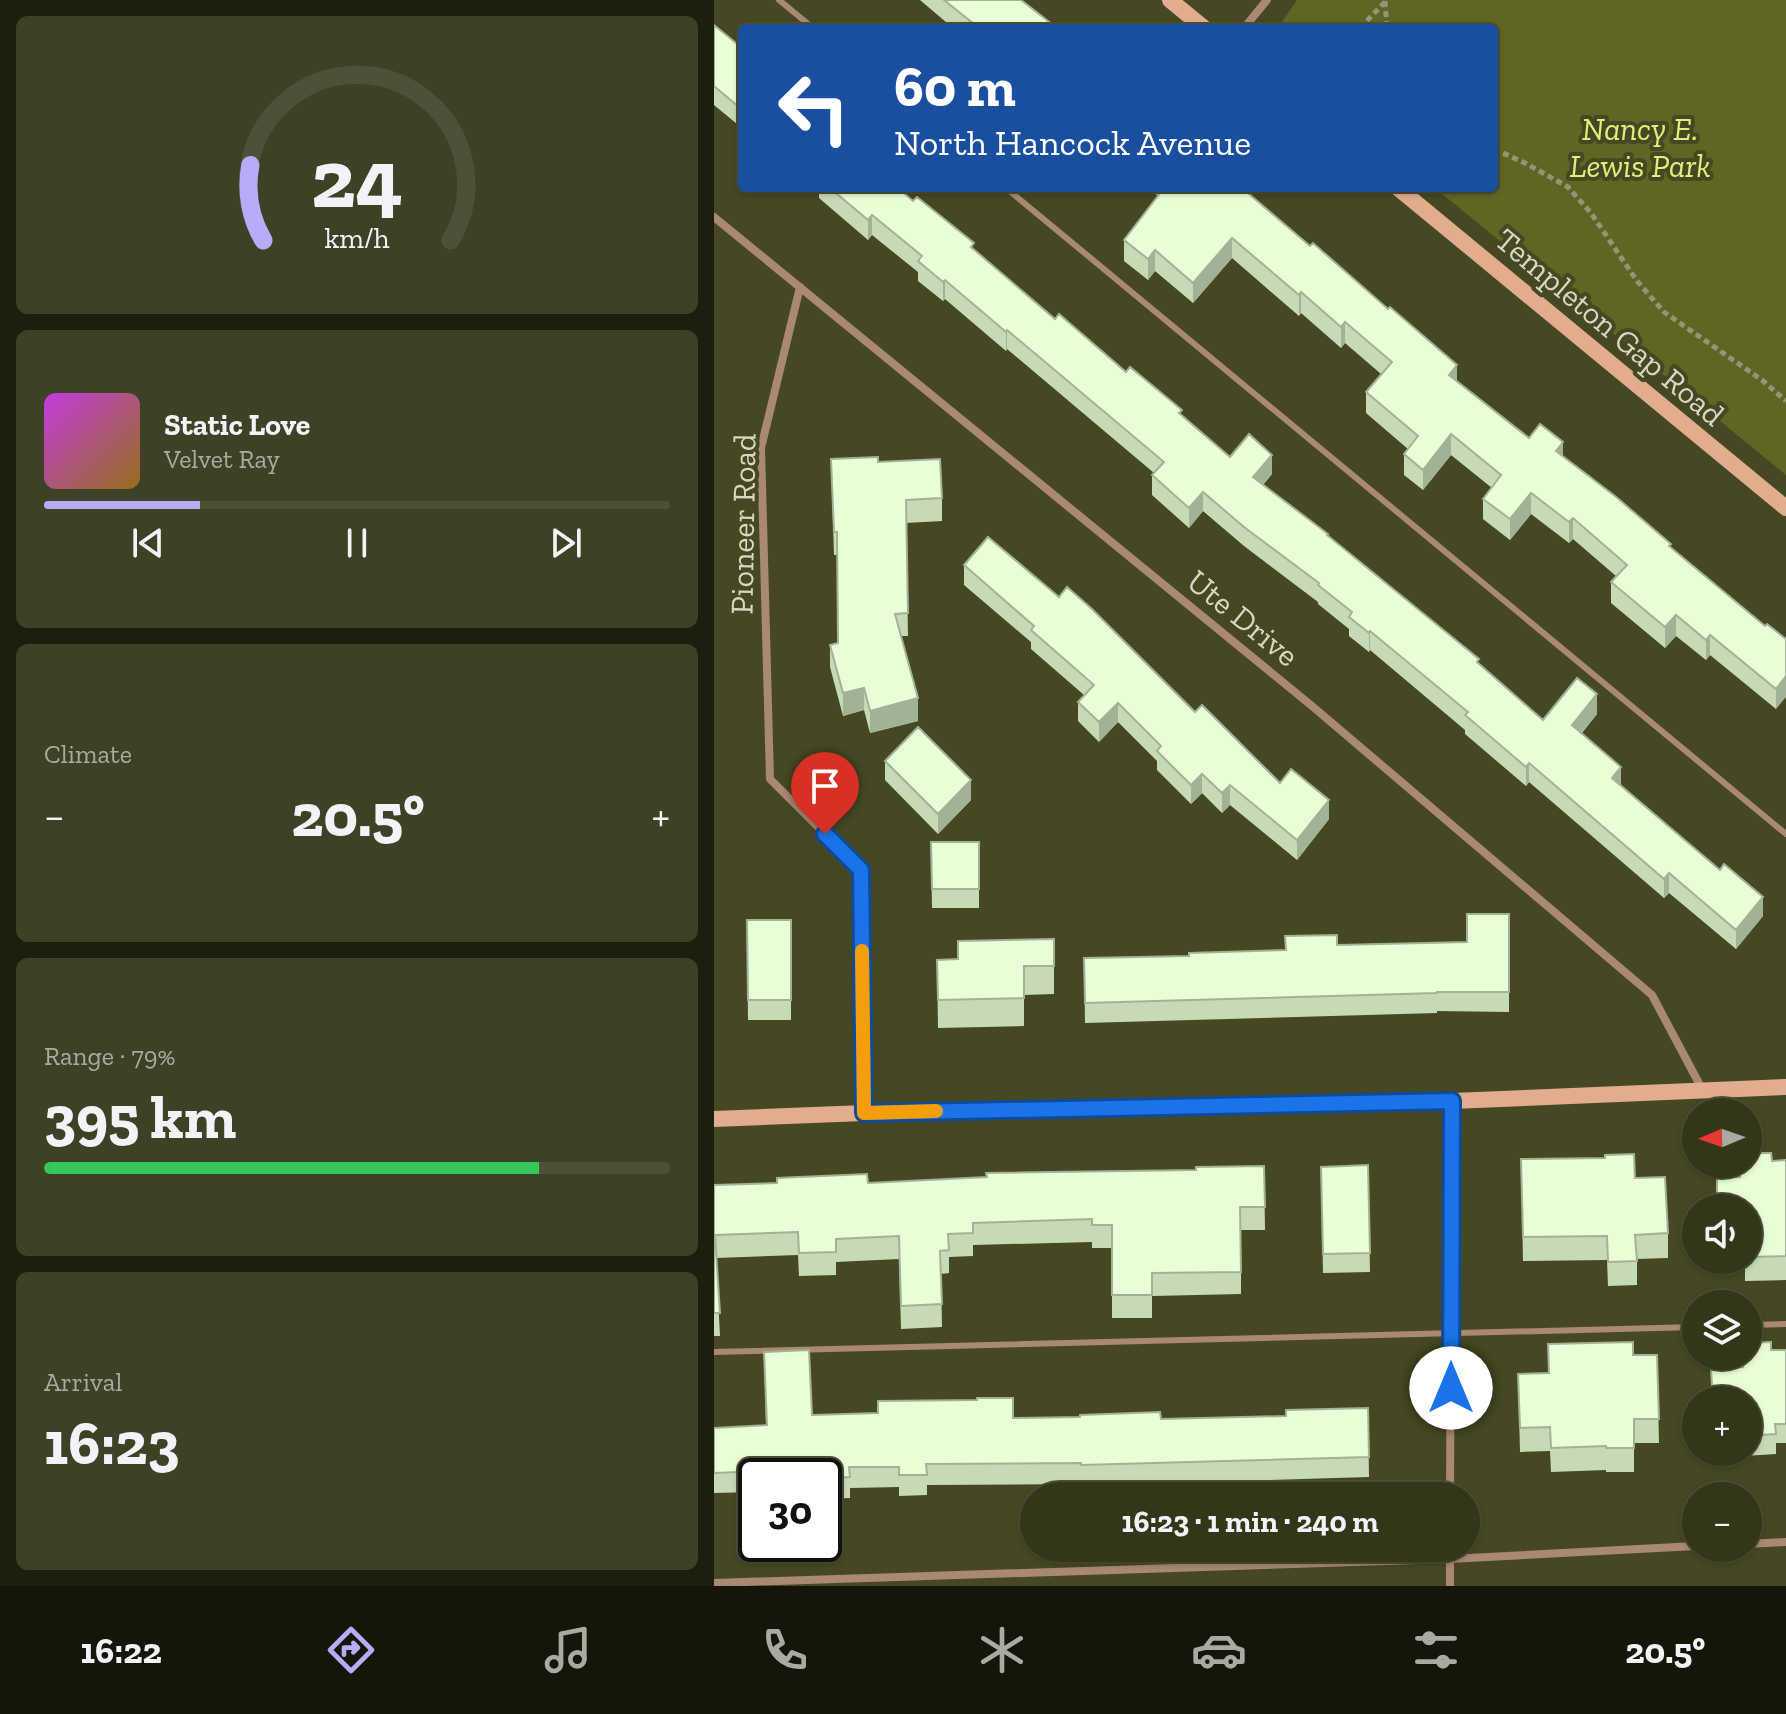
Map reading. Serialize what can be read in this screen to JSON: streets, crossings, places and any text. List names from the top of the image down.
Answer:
{
  "streets": {
    "street": ["Templeton Gap Road", "Pioneer Road", "Ute Drive"]
  },
  "crossings": [
    ["Pioneer Road", "Ute Drive"]
  ],
  "parks": ["Nancy E. Lewis Park"],
  "north": "left",
  "page": {
    "turn": ["60 m", "North Hancock Avenue"],
    "song": ["Static Love", "Velvet Ray"],
    "tile": [
      "Climate",
      ["Range · 79%", "395 km"],
      ["Arrival", "16:23"]
    ],
    "heat": ["−", "20.5°", "+"],
    "map_buttons": ["+", "−"],
    "limit": "30",
    "trip": "16:23 · 1 min · 240 m",
    "tabs": ["16:22", "20.5°"],
    "gauge": ["24", "km/h"]
  }
}
